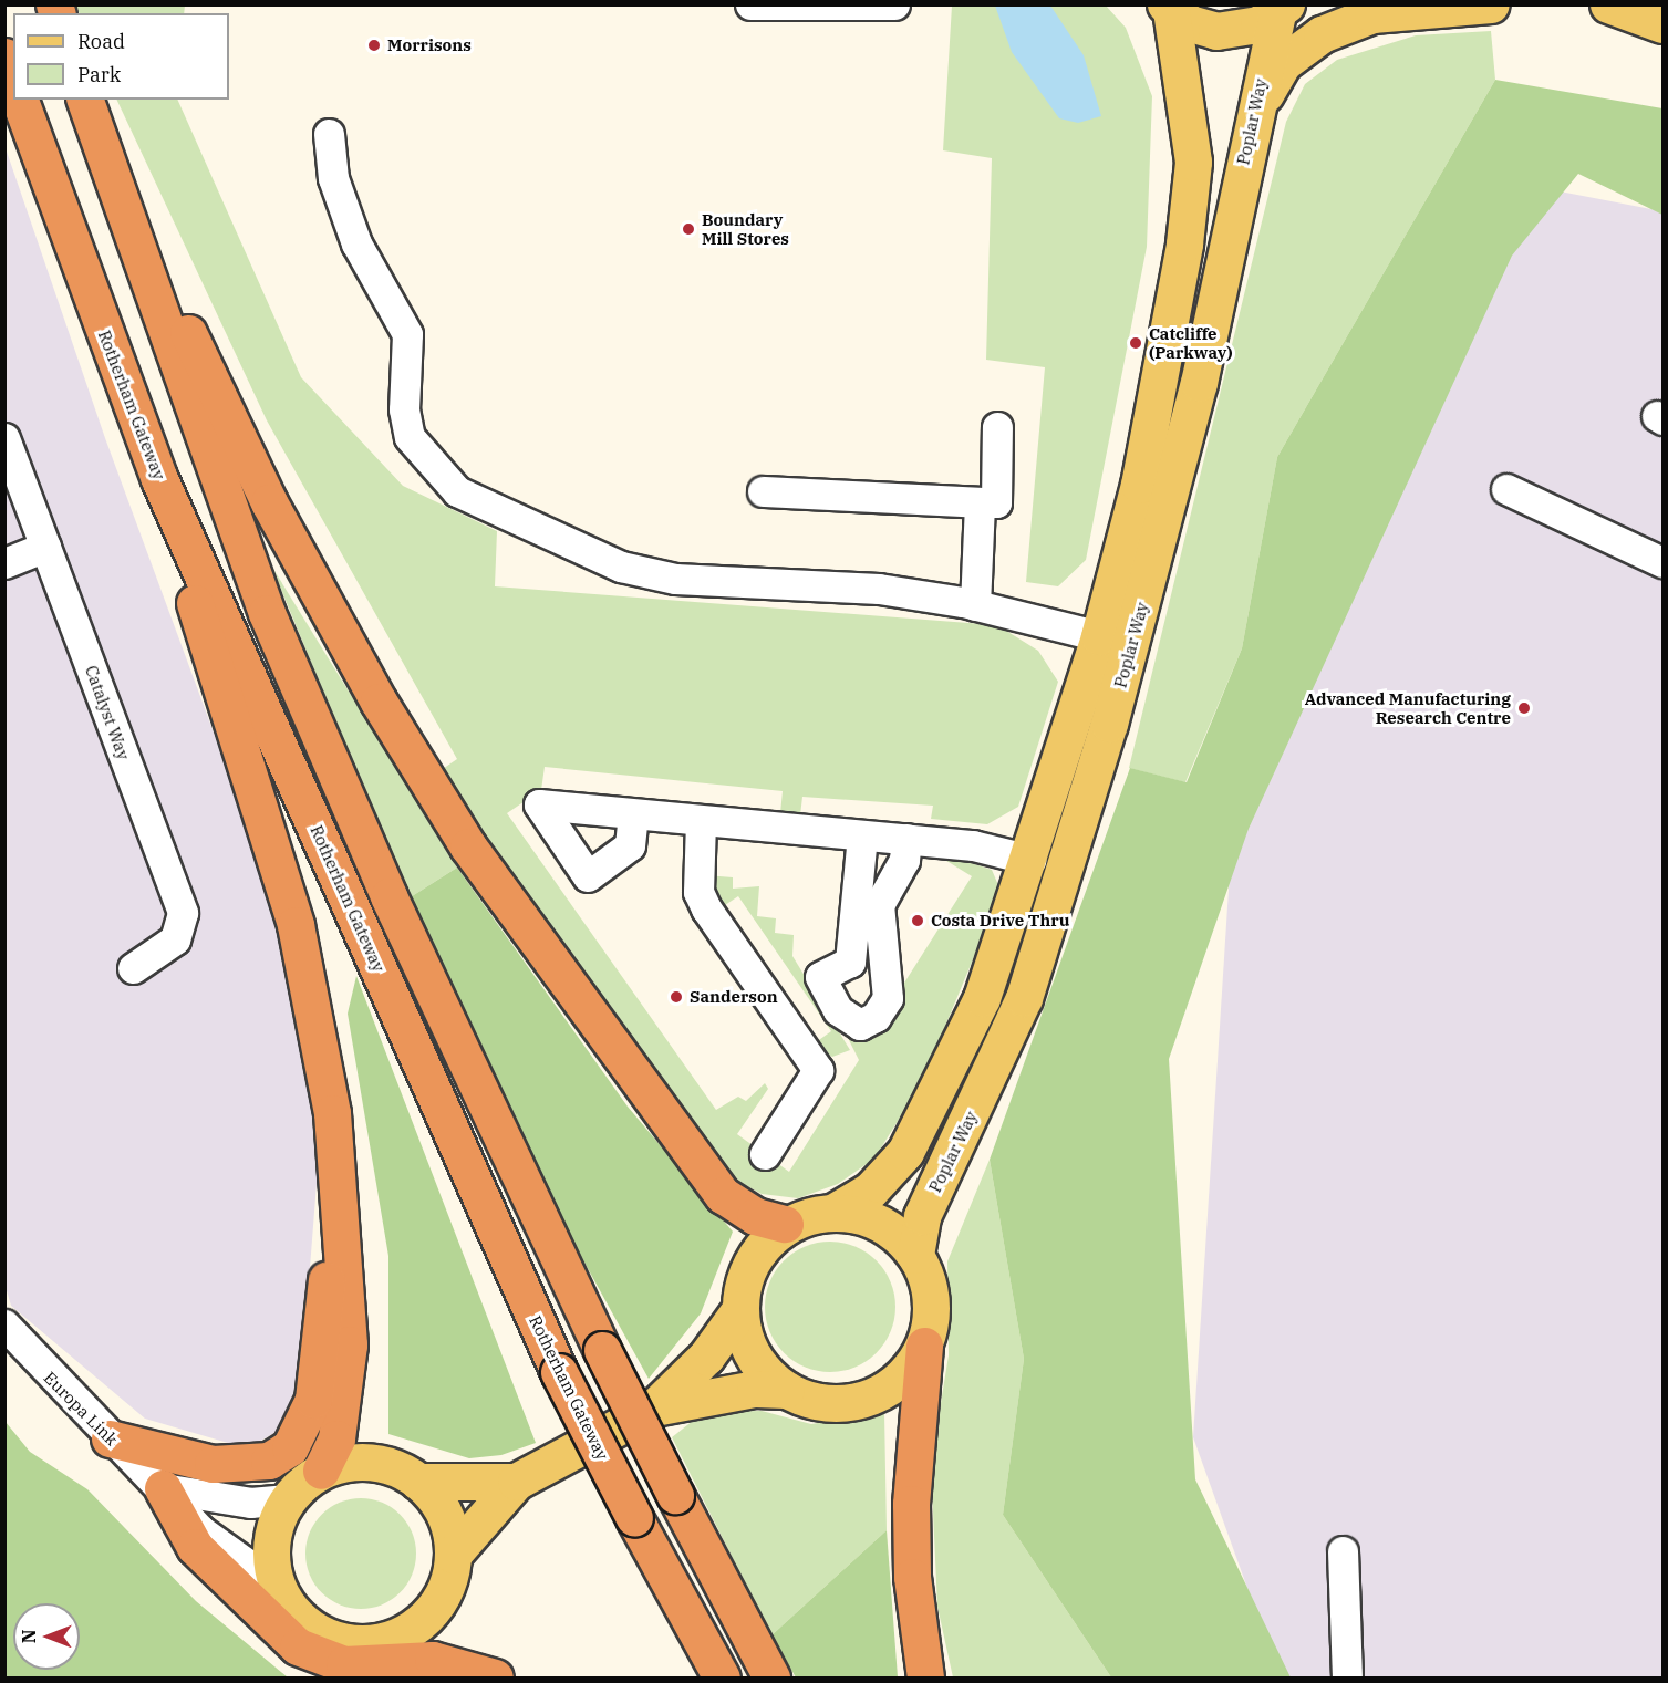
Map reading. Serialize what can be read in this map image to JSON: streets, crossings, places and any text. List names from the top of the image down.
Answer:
{
  "streets": {
    "highway": ["Rotherham Gateway"],
    "main road": ["Poplar Way"],
    "street": ["Catalyst Way", "Europa Link"]
  },
  "places": [
    "Morrisons",
    "Boundary Mill Stores",
    "Catcliffe (Parkway)",
    "Advanced Manufacturing Research Centre",
    "Costa Drive Thru",
    "Sanderson"
  ],
  "legend": ["Road", "Park"],
  "north": "left"
}
